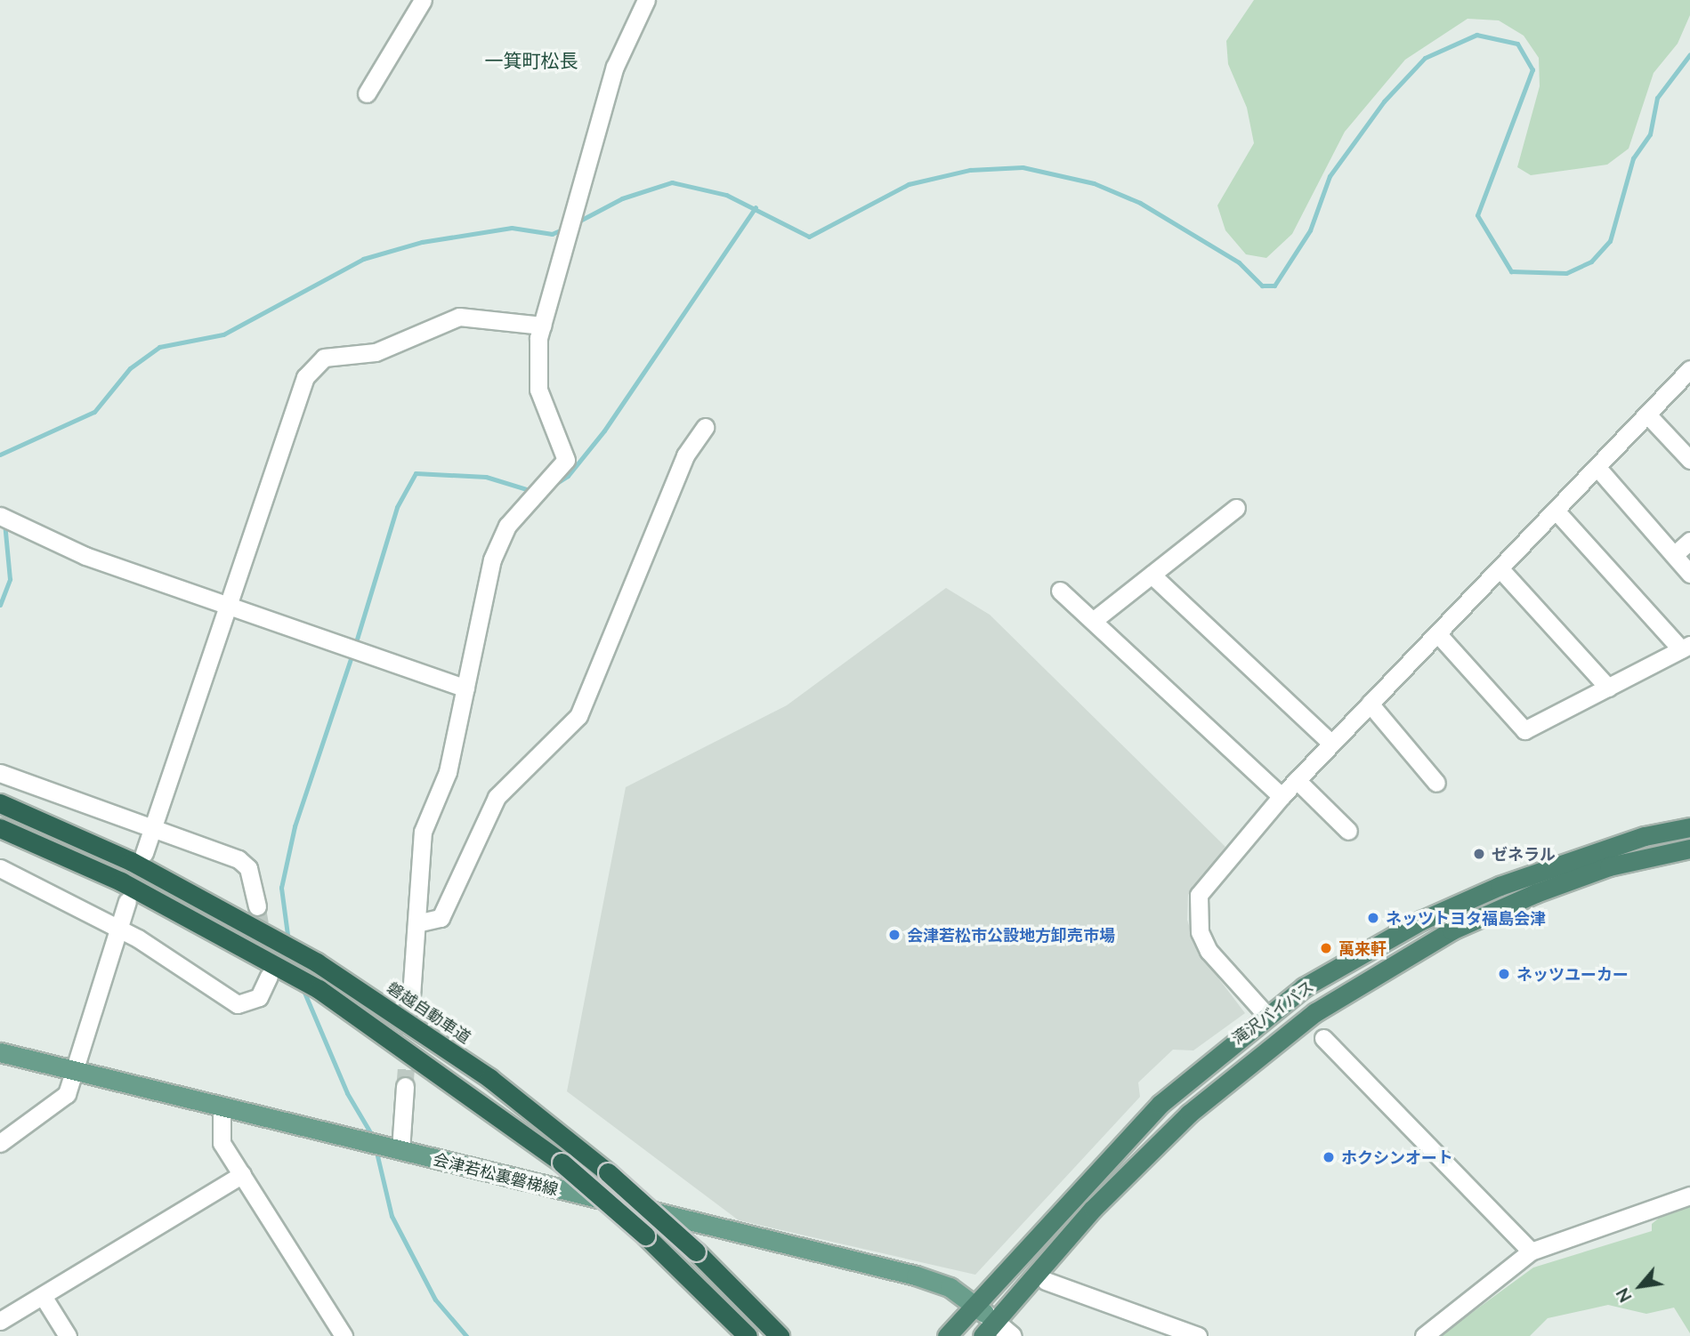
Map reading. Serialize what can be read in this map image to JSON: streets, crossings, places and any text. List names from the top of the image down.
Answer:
{
  "streets": {
    "highway": ["磐越自動車道", "滝沢バイパス"],
    "main road": ["会津若松裏磐梯線"]
  },
  "crossings": [
    ["滝沢バイパス", "会津若松裏磐梯線"]
  ],
  "districts": ["一箕町松長"],
  "places": [
    "ゼネラル",
    "ネッツトヨタ福島会津",
    "会津若松市公設地方卸売市場",
    "萬来軒",
    "ネッツユーカー",
    "ホクシンオート"
  ],
  "north": "bottom left"
}
